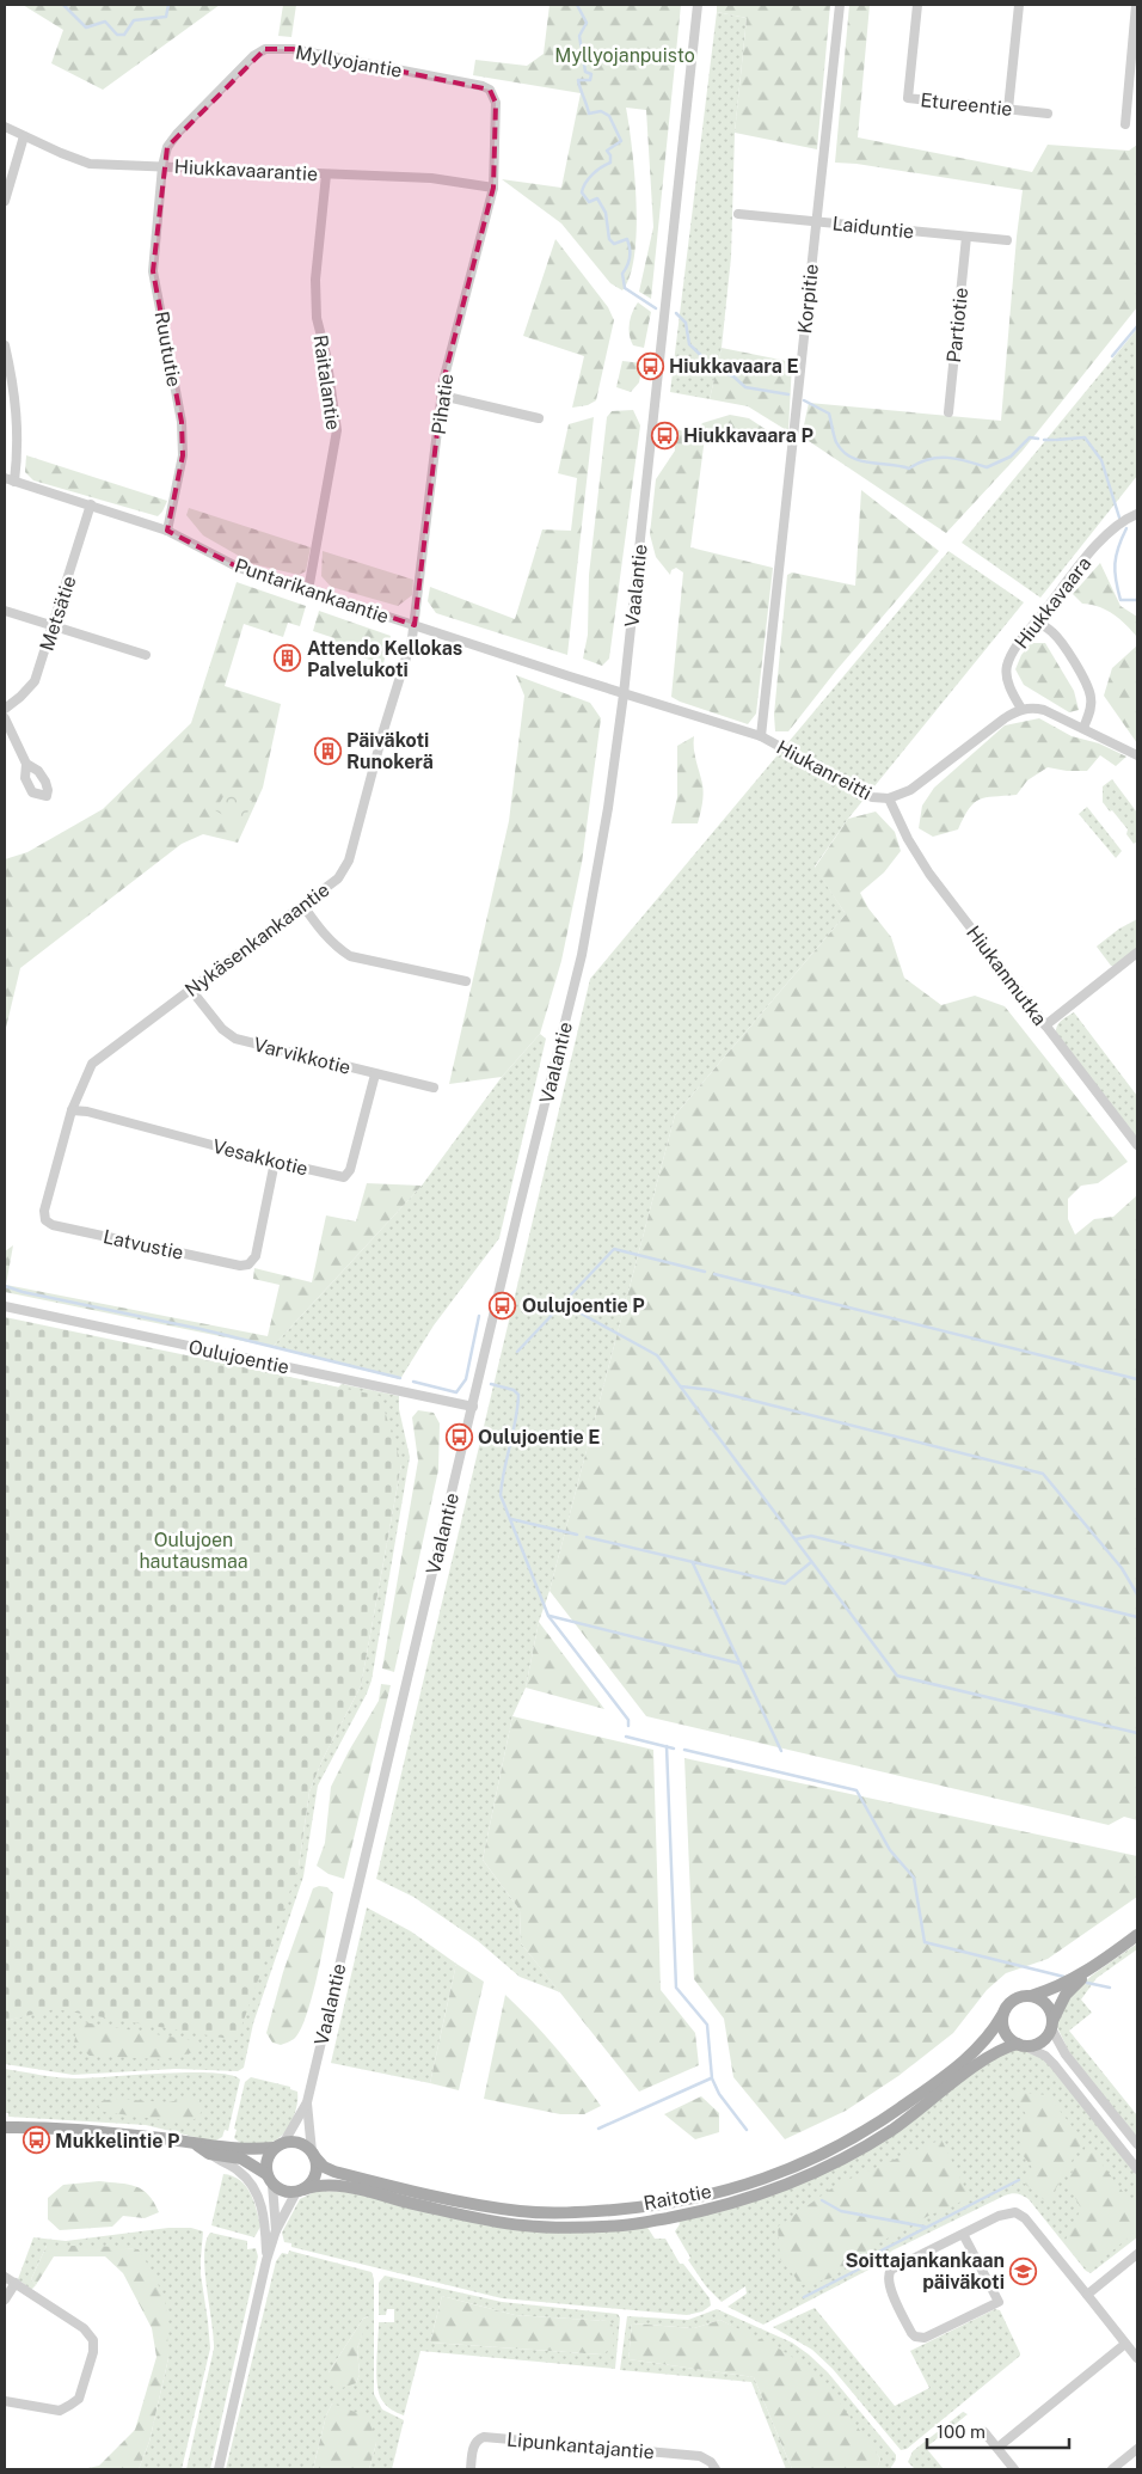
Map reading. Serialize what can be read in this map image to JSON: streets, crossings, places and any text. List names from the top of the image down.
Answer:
{
  "streets": {
    "main road": ["Raitotie"],
    "street": [
      "Myllyojantie",
      "Etureentie",
      "Hiukkavaarantie",
      "Laiduntie",
      "Korpitie",
      "Partiotie",
      "Ruututie",
      "Raitalantie",
      "Pihatie",
      "Vaalantie",
      "Puntarikankaantie",
      "Hiukkavaara",
      "Metsätie",
      "Hiukanreitti",
      "Nykäsenkankaantie",
      "Hiukanmutka",
      "Varvikkotie",
      "Vesakkotie",
      "Latvustie",
      "Oulujoentie",
      "Lipunkantajantie"
    ]
  },
  "crossings": [
    ["Myllyojantie", "Hiukkavaarantie"],
    ["Myllyojantie", "Ruututie"],
    ["Myllyojantie", "Pihatie"],
    ["Hiukkavaarantie", "Ruututie"],
    ["Hiukkavaarantie", "Raitalantie"],
    ["Hiukkavaarantie", "Pihatie"],
    ["Laiduntie", "Korpitie"],
    ["Laiduntie", "Partiotie"],
    ["Korpitie", "Hiukanreitti"],
    ["Ruututie", "Puntarikankaantie"],
    ["Raitalantie", "Puntarikankaantie"],
    ["Pihatie", "Puntarikankaantie"],
    ["Pihatie", "Nykäsenkankaantie"],
    ["Vaalantie", "Puntarikankaantie"],
    ["Vaalantie", "Hiukanreitti"],
    ["Vaalantie", "Oulujoentie"],
    ["Vaalantie", "Raitotie"],
    ["Puntarikankaantie", "Metsätie"],
    ["Puntarikankaantie", "Hiukanreitti"],
    ["Puntarikankaantie", "Nykäsenkankaantie"],
    ["Hiukkavaara", "Hiukanreitti"],
    ["Hiukanreitti", "Hiukanmutka"],
    ["Nykäsenkankaantie", "Varvikkotie"],
    ["Nykäsenkankaantie", "Vesakkotie"],
    ["Nykäsenkankaantie", "Latvustie"],
    ["Varvikkotie", "Vesakkotie"],
    ["Vesakkotie", "Latvustie"]
  ],
  "parks": ["Myllyojanpuisto", "Oulujoen hautausmaa"],
  "places": {
    "bus stop": [
      "Hiukkavaara E",
      "Hiukkavaara P",
      "Oulujoentie P",
      "Oulujoentie E",
      "Mukkelintie P"
    ],
    "building": ["Attendo Kellokas Palvelukoti", "Päiväkoti Runokerä"],
    "school or university": ["Soittajankankaan päiväkoti"]
  },
  "scale_bar": "100 m"
}
